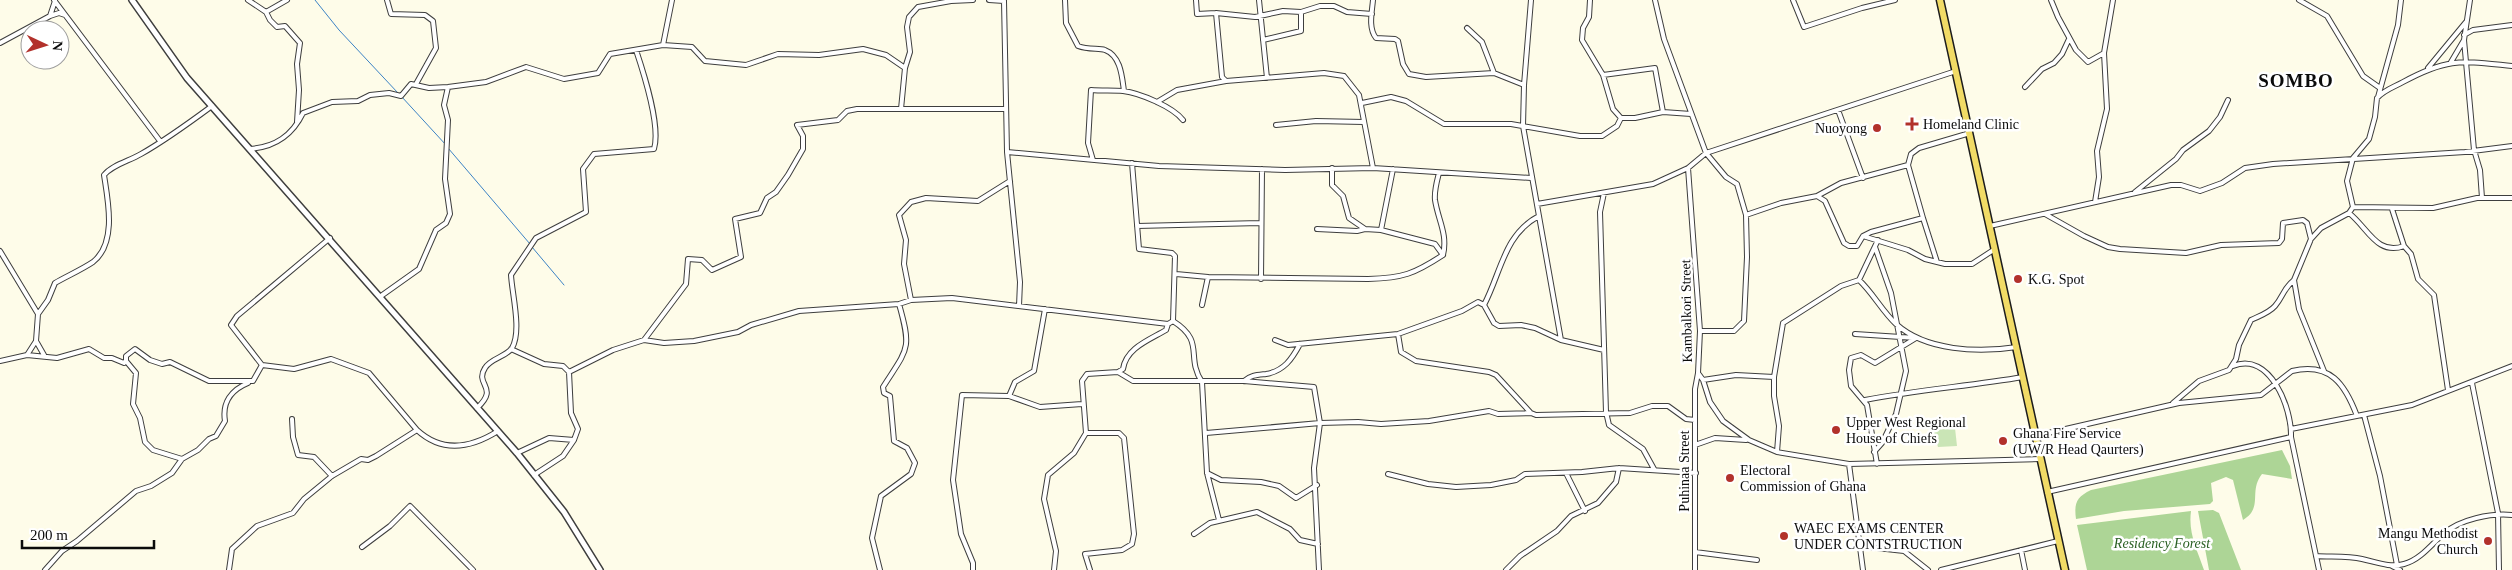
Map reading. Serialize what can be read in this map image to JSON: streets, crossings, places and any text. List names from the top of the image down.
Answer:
{
  "streets": {
    "street": ["Kambalkori Street", "Puhinaa Street"]
  },
  "crossings": [
    ["Kambalkori Street", "Puhinaa Street"]
  ],
  "districts": ["SOMBO"],
  "parks": ["Residency Forest"],
  "places": {
    "health": ["Homeland Clinic"],
    "other": [
      "Nuoyong",
      "K.G. Spot",
      "Upper West Regional House of Chiefs",
      "Ghana Fire Service (UW/R Head Qaurters)",
      "Electoral Commission of Ghana",
      "WAEC EXAMS CENTER UNDER CONTSTRUCTION",
      "Mangu Methodist Church"
    ]
  },
  "scale_bar": "200 m",
  "north": "right"
}
